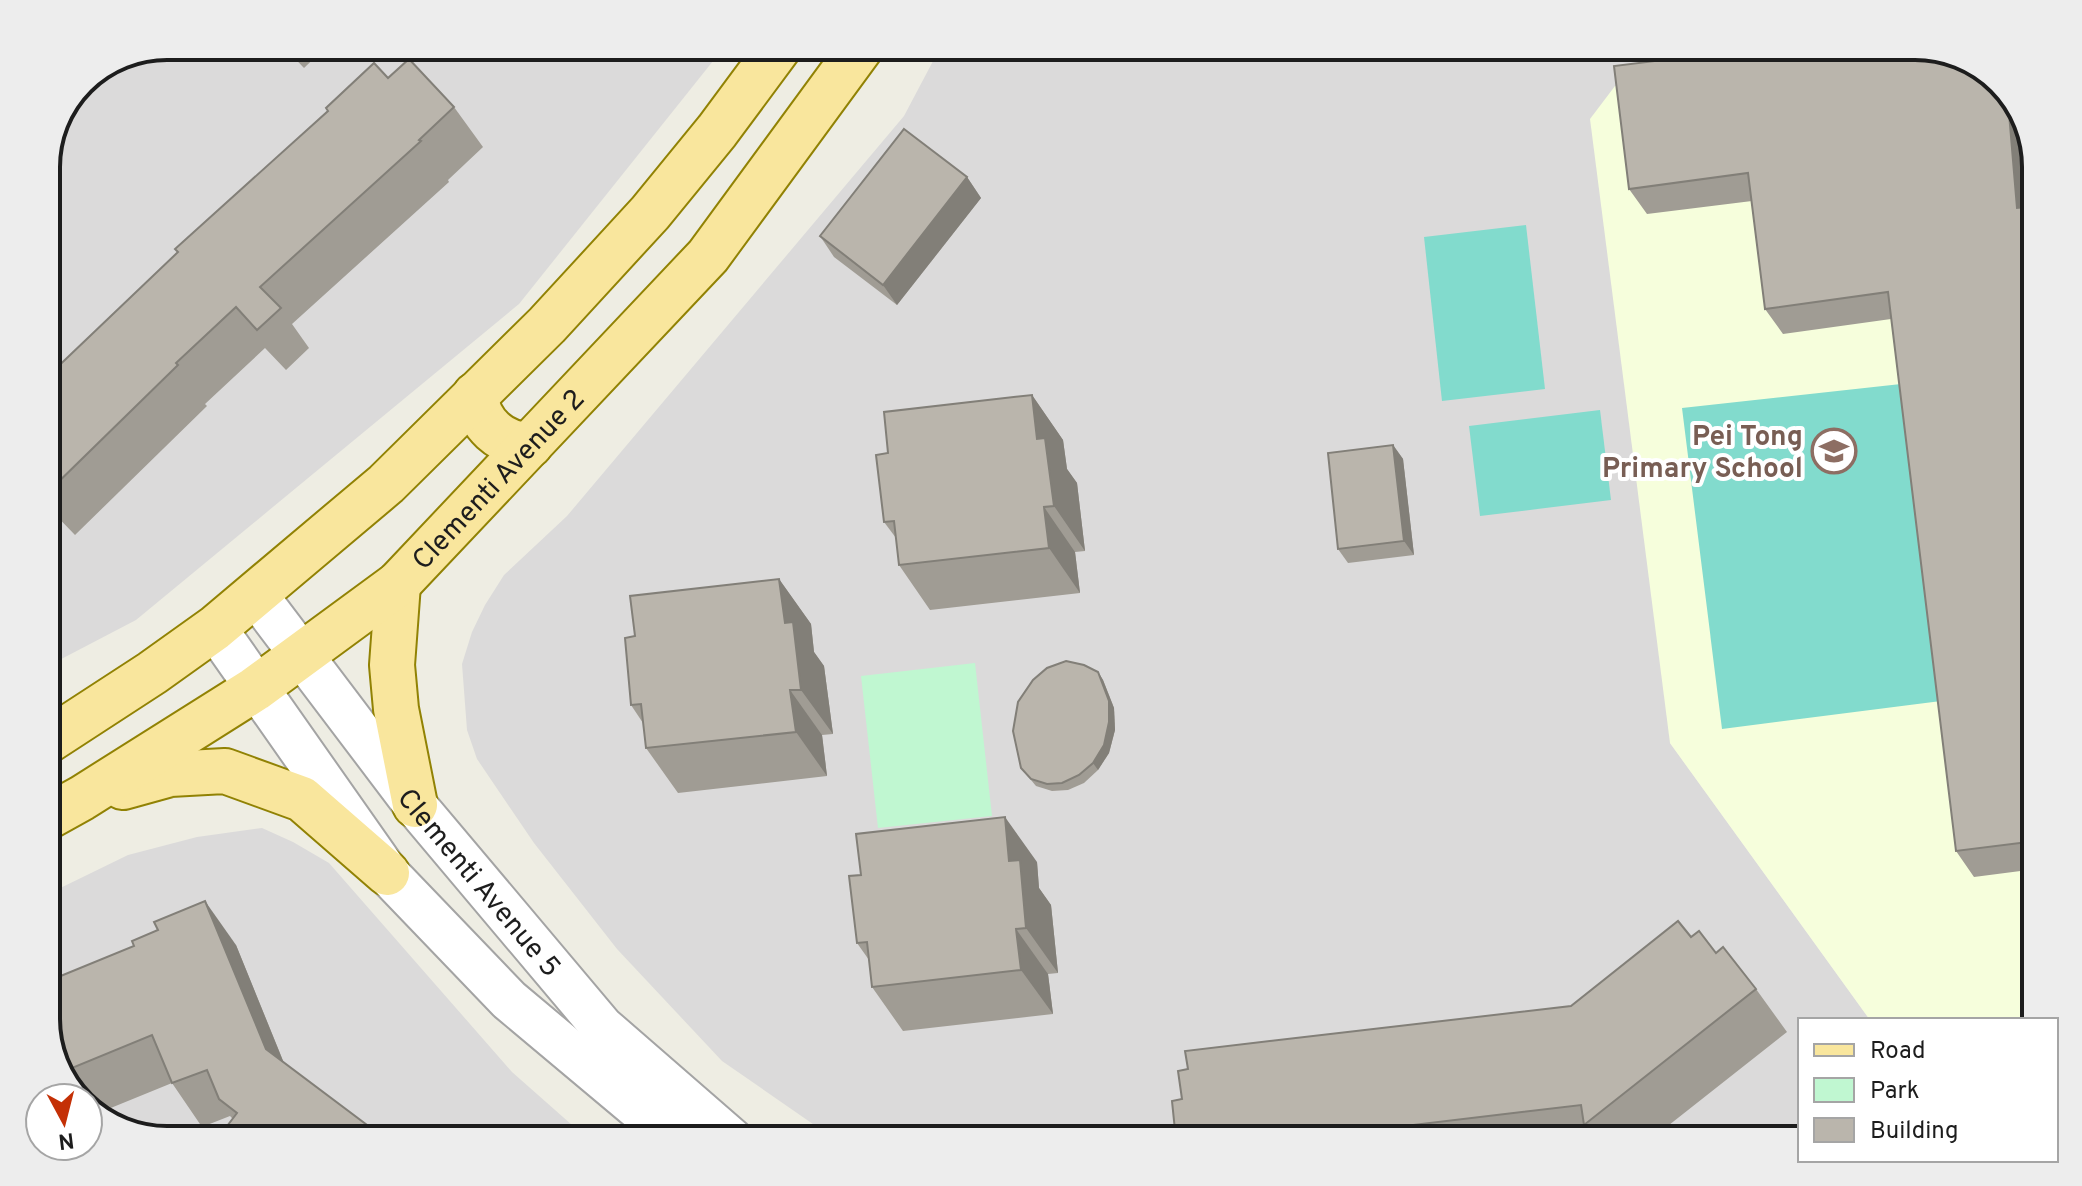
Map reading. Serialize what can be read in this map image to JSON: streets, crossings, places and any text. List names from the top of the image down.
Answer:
{
  "streets": {
    "main road": ["Clementi Avenue 2"],
    "street": ["Clementi Avenue 5"]
  },
  "crossings": [
    ["Clementi Avenue 2", "Clementi Avenue 5"]
  ],
  "places": {
    "school or university": ["Pei Tong Primary School"]
  },
  "legend": ["Road", "Park", "Building"],
  "north": "bottom"
}
